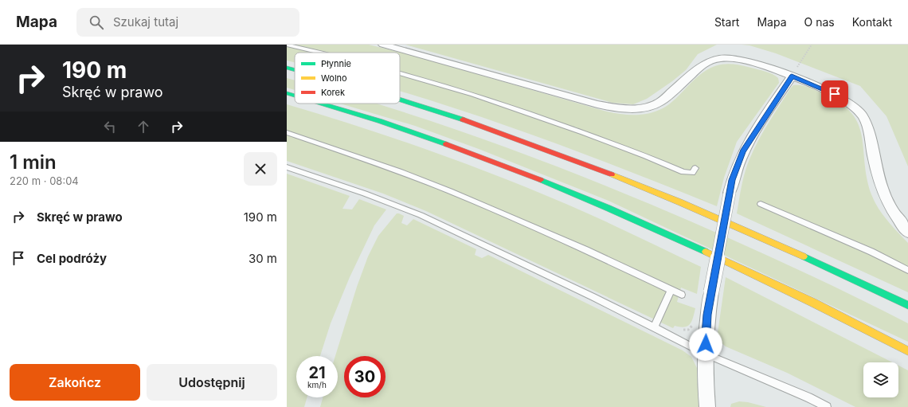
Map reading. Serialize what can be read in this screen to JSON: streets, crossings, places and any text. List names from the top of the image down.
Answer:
{
  "legend": ["Płynnie", "Wolno", "Korek"],
  "page": {
    "header": "Mapa",
    "search": "Szukaj tutaj",
    "nav": [
      "Start",
      "Mapa",
      "O nas",
      "Kontakt"
    ],
    "turn": ["190 m", "Skręć w prawo"],
    "heading": ["1 min", "220 m · 08:04"],
    "list": [
      {
        "name": "Skręć w prawo",
        "value": "190 m"
      },
      {
        "name": "Cel podróży",
        "value": "30 m"
      }
    ],
    "speed": "21 km/h",
    "limit": "30",
    "buttons": ["Zakończ", "Udostępnij"]
  }
}
